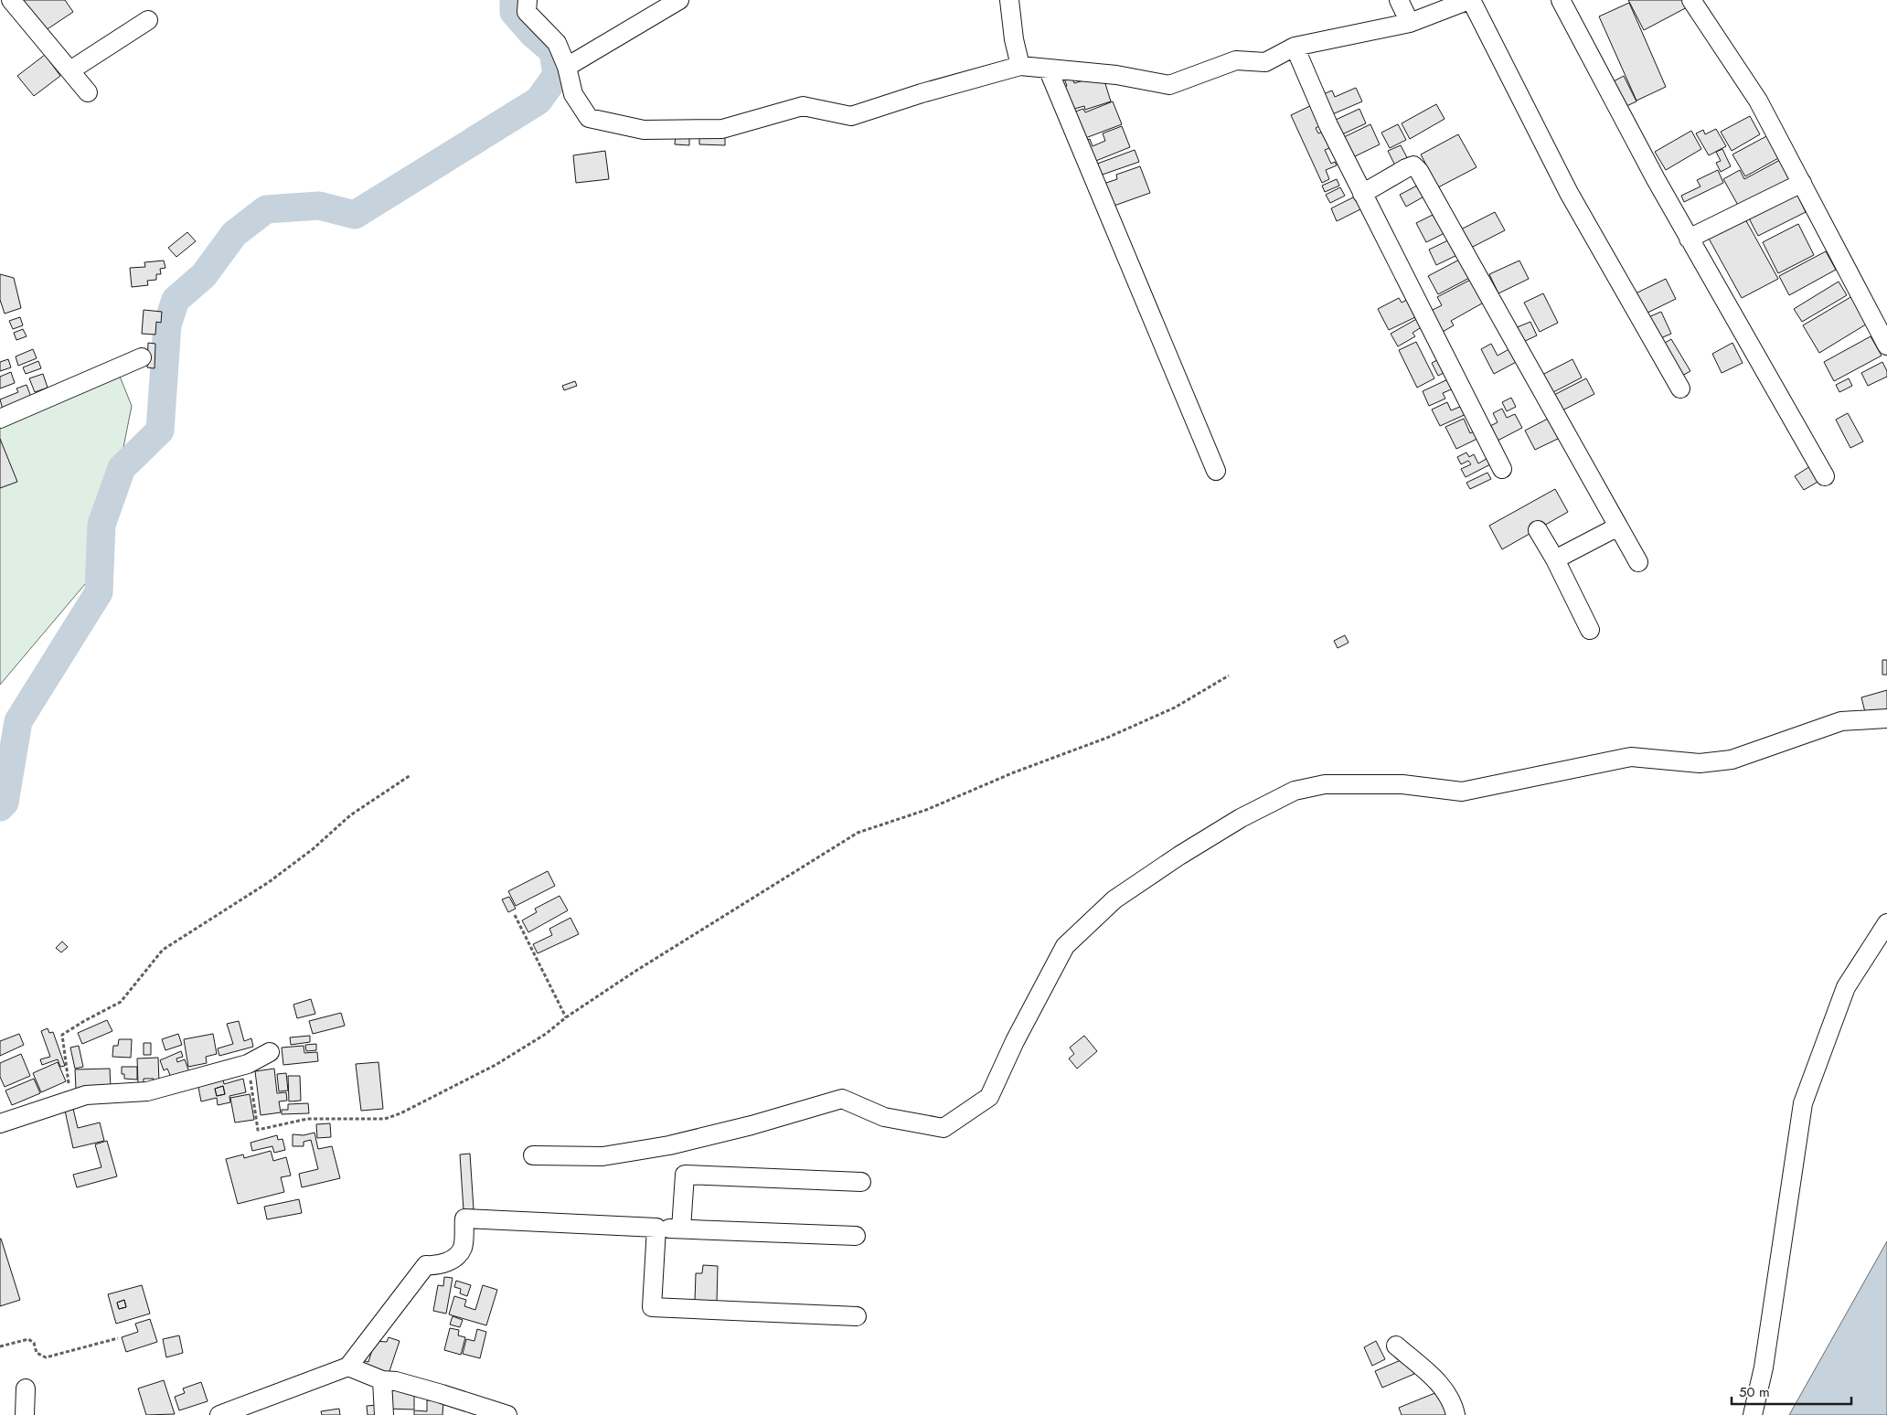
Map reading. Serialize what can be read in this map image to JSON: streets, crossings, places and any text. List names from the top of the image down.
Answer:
{
  "scale_bar": "50 m"
}
